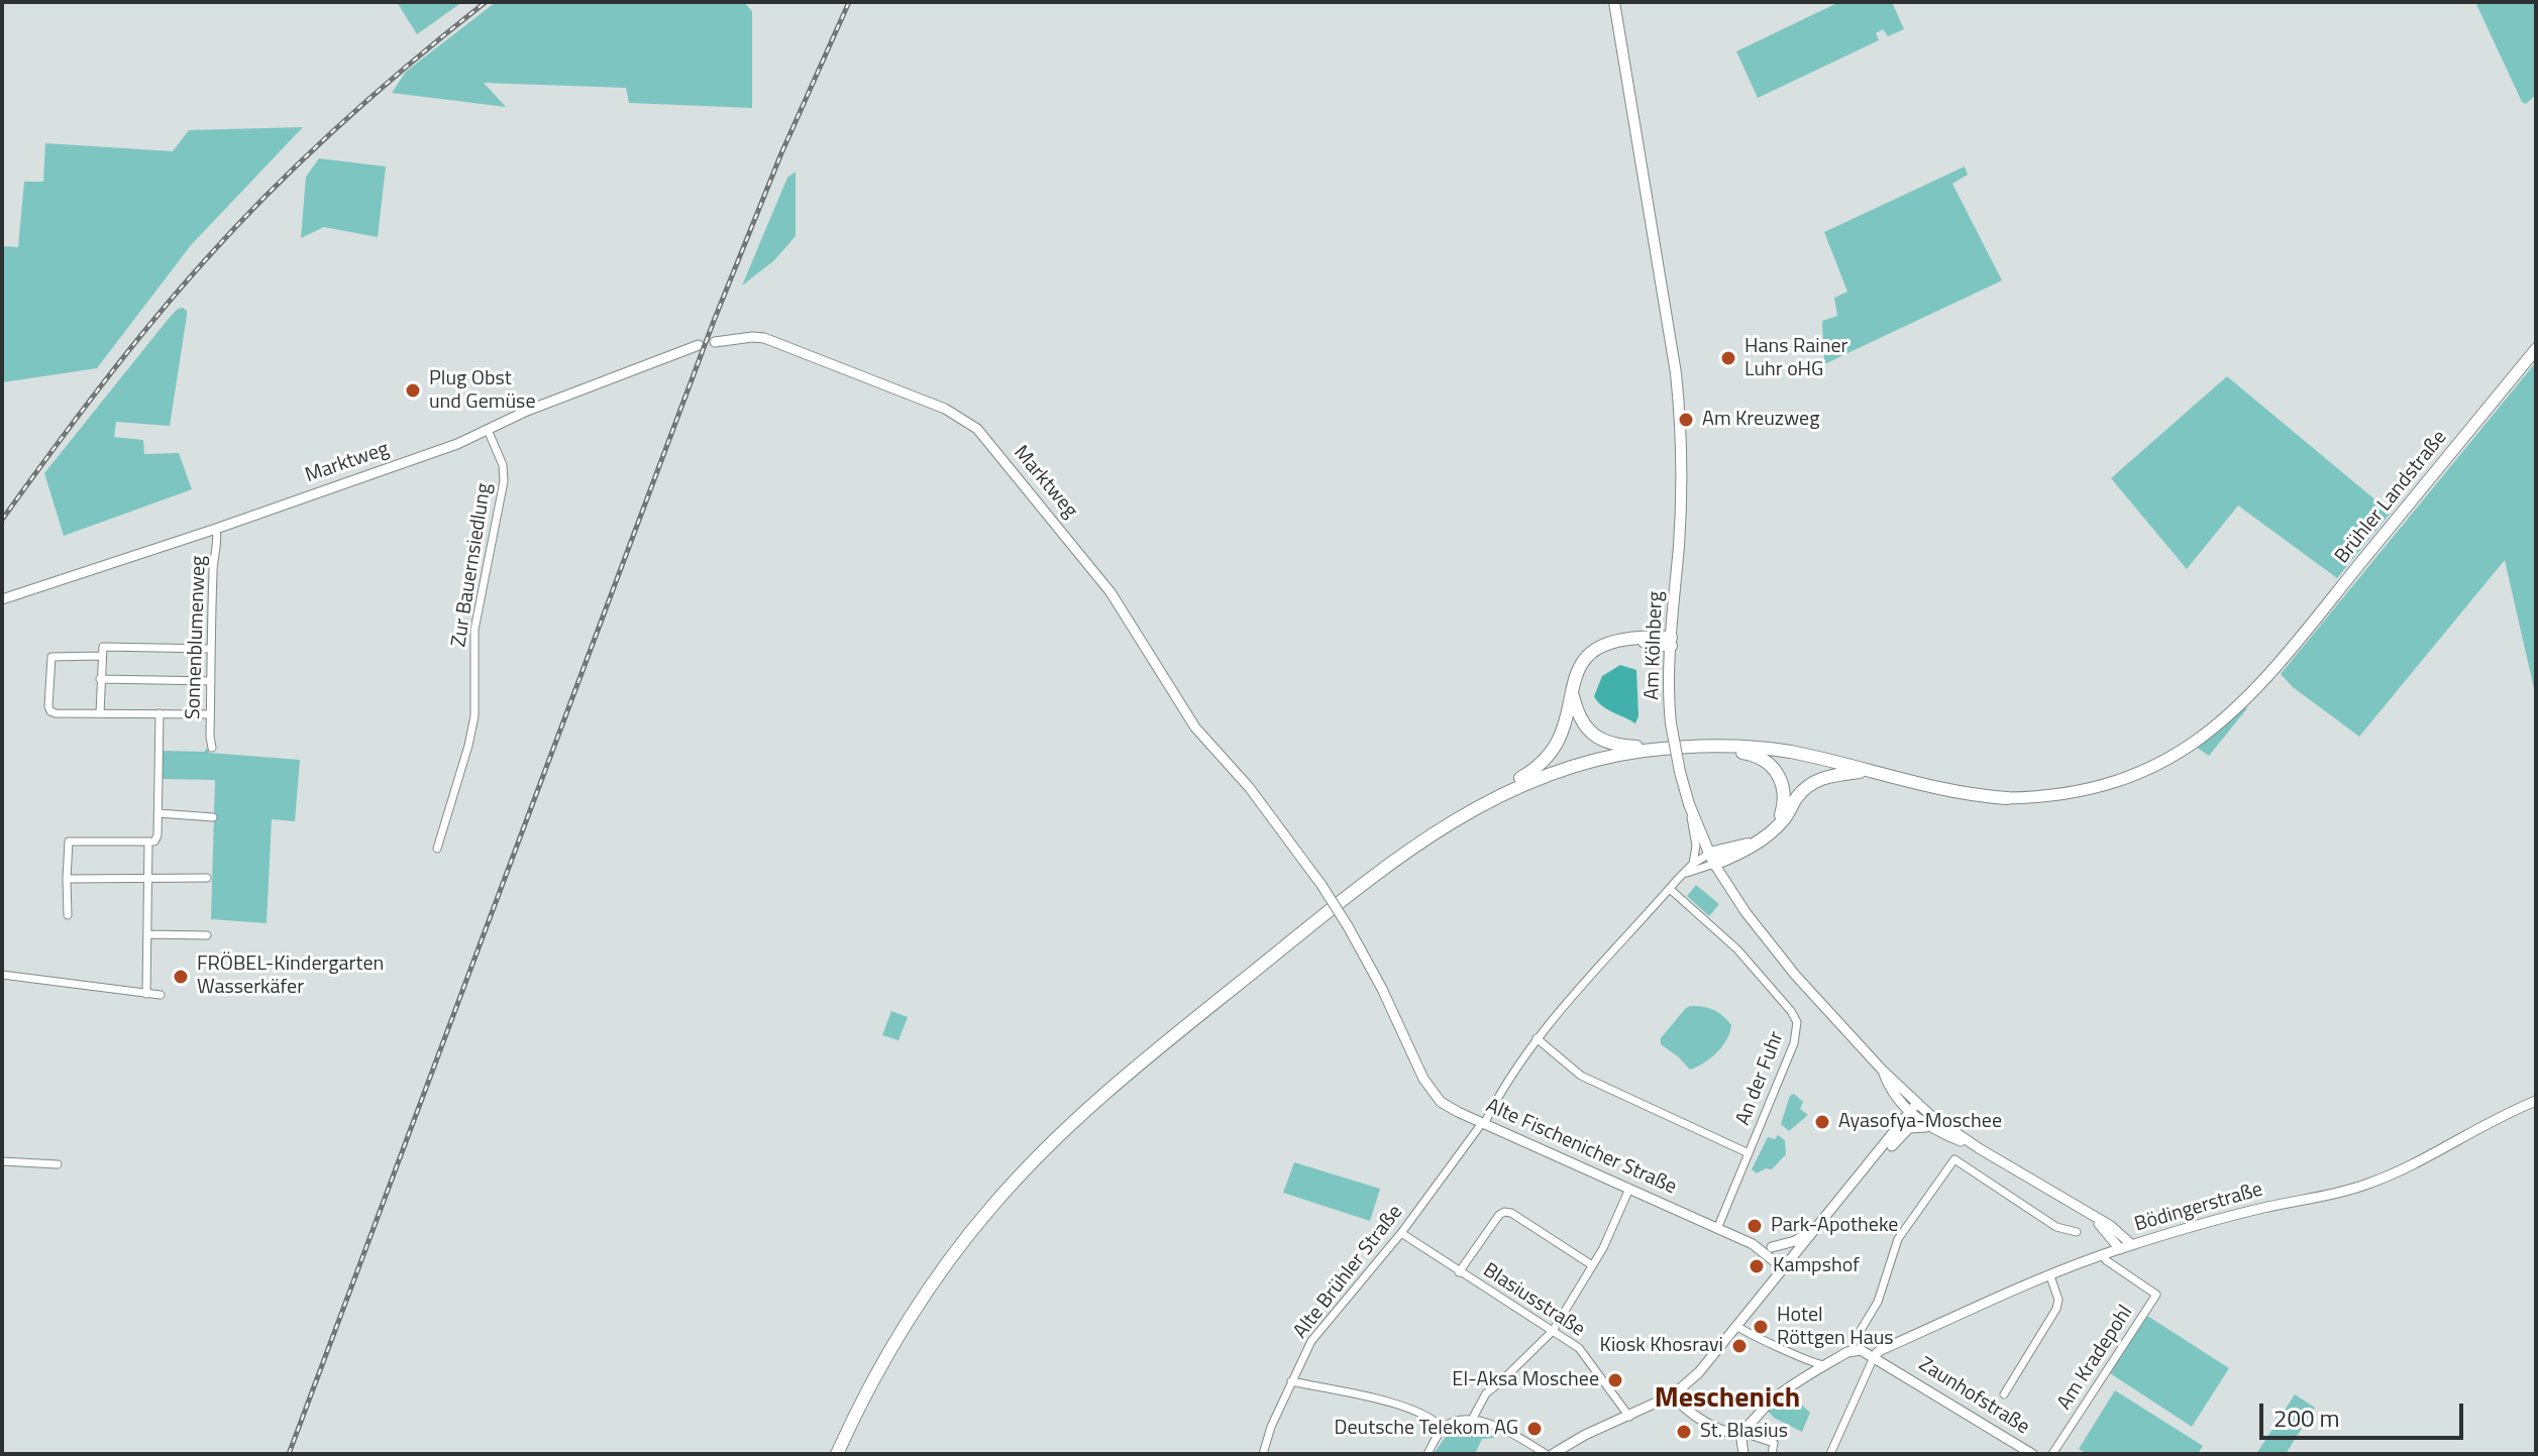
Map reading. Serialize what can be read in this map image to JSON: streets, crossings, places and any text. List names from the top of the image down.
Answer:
{
  "streets": {
    "main road": ["Brühler Landstraße", "Am Kölnberg"],
    "street": [
      "Marktweg",
      "Zur Bauernsiedlung",
      "Sonnenblumenweg",
      "An der Fuhr",
      "Alte Fischenicher Straße",
      "Bödingerstraße",
      "Alte Brühler Straße",
      "Blasiusstraße",
      "Am Kradepohl",
      "Zaunhofstraße"
    ]
  },
  "crossings": [
    ["Marktweg", "Zur Bauernsiedlung"],
    ["Marktweg", "Sonnenblumenweg"],
    ["Marktweg", "Alte Fischenicher Straße"],
    ["Am Kölnberg", "Bödingerstraße"],
    ["Am Kölnberg", "Alte Brühler Straße"],
    ["An der Fuhr", "Alte Fischenicher Straße"],
    ["An der Fuhr", "Alte Brühler Straße"],
    ["Alte Fischenicher Straße", "Alte Brühler Straße"],
    ["Bödingerstraße", "Am Kradepohl"],
    ["Bödingerstraße", "Zaunhofstraße"],
    ["Alte Brühler Straße", "Blasiusstraße"]
  ],
  "districts": ["Meschenich"],
  "places": [
    "Hans Rainer Luhr oHG",
    "Plug Obst und Gemüse",
    "Am Kreuzweg",
    "FRÖBEL-Kindergarten Wasserkäfer",
    "Ayasofya-Moschee",
    "Park-Apotheke",
    "Kampshof",
    "Hotel Röttgen Haus",
    "Kiosk Khosravi",
    "El-Aksa Moschee",
    "Deutsche Telekom AG",
    "St. Blasius"
  ],
  "scale_bar": "200 m"
}
